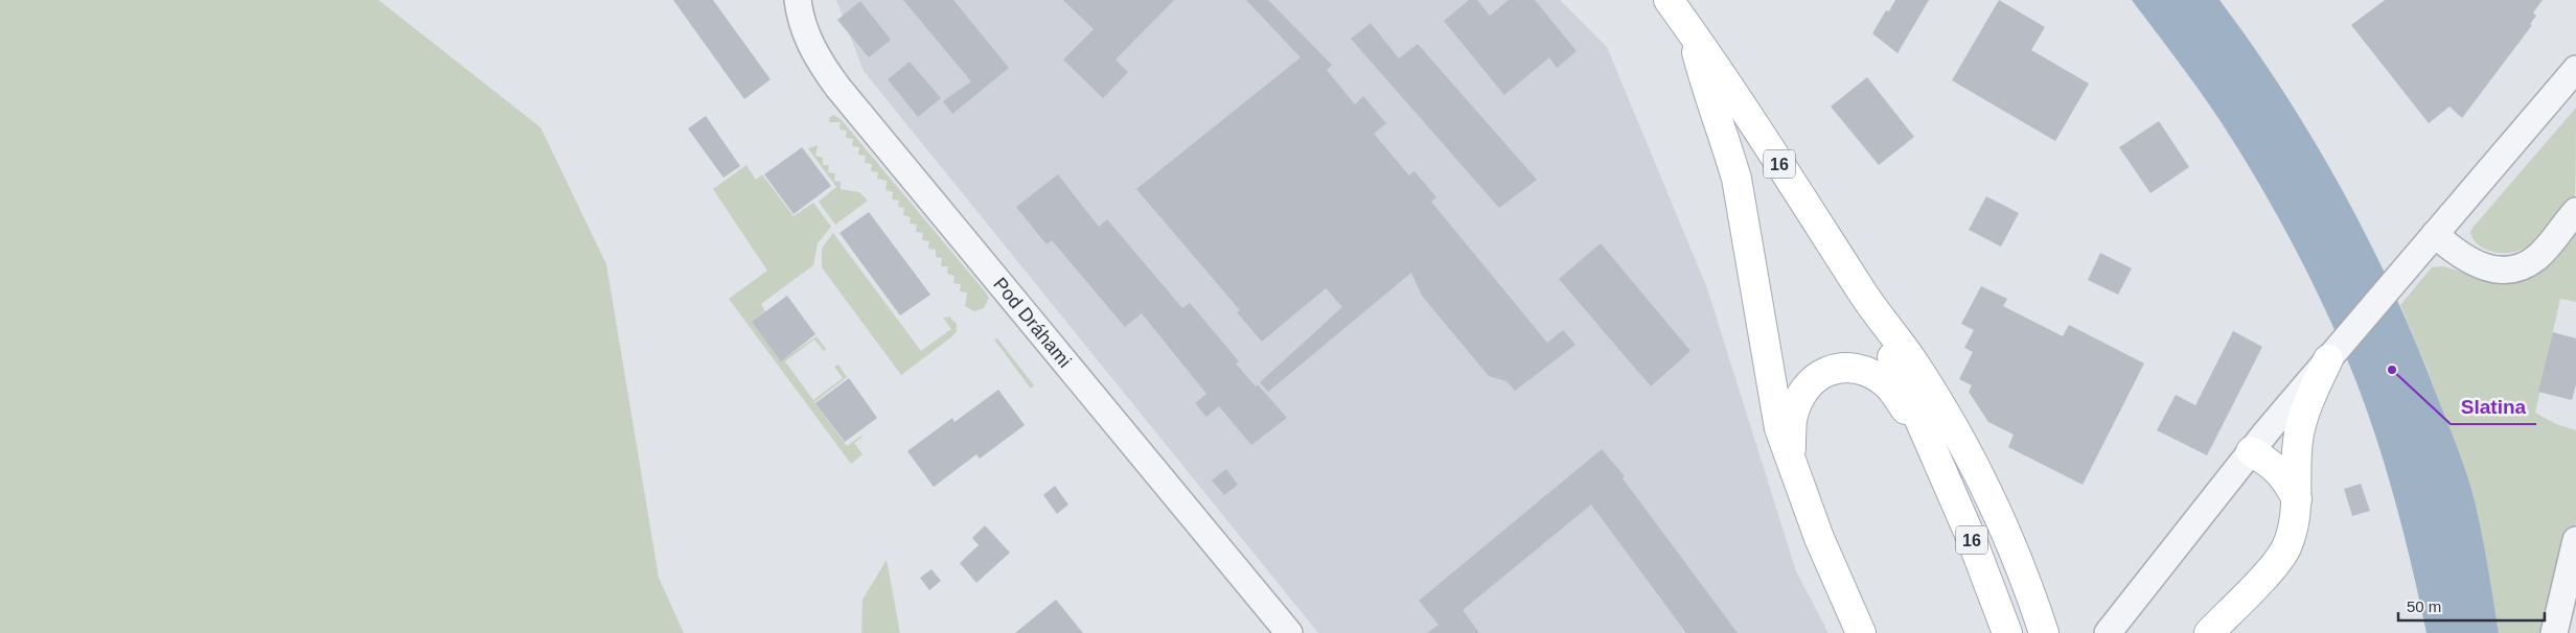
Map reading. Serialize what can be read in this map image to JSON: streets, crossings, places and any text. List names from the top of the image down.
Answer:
{
  "streets": {
    "main road": ["16"],
    "street": ["Pod Dráhami"]
  },
  "places": ["Slatina"],
  "scale_bar": "50 m"
}
